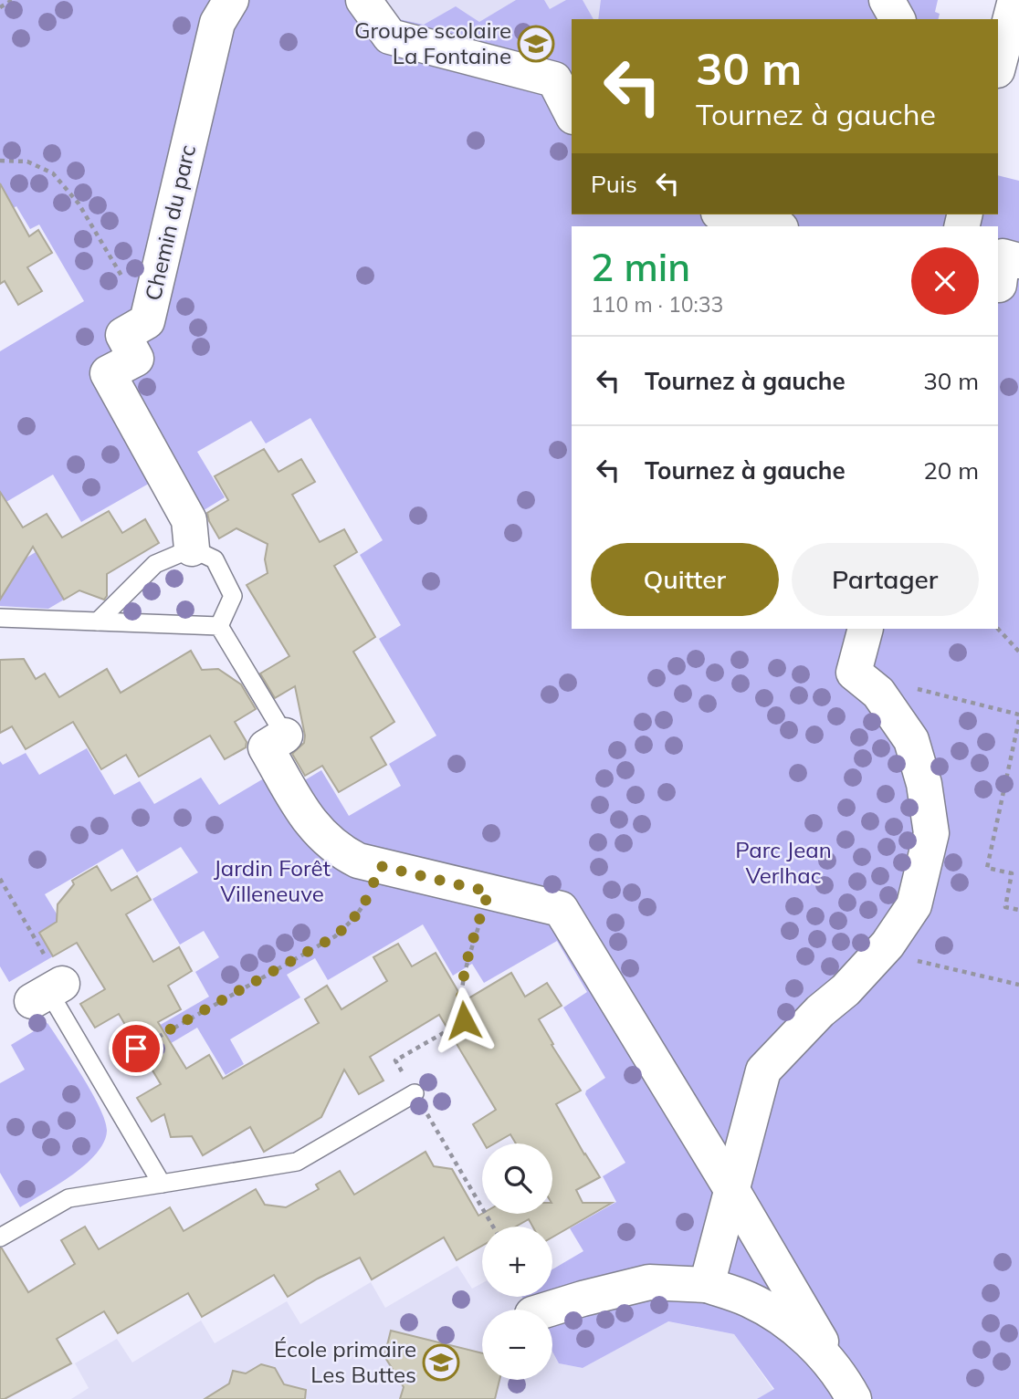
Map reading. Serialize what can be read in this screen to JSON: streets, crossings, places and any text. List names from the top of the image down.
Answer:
{
  "streets": {
    "street": ["Chemin du parc"]
  },
  "parks": ["Parc Jean Verlhac", "Jardin Forêt Villeneuve"],
  "places": {
    "school or university": ["Groupe scolaire La Fontaine", "École primaire Les Buttes"]
  },
  "page": {
    "turn": ["30 m", "Tournez à gauche"],
    "then": "Puis",
    "heading": ["2 min", "110 m · 10:33"],
    "list": [
      {
        "name": "Tournez à gauche",
        "value": "30 m"
      },
      {
        "name": "Tournez à gauche",
        "value": "20 m"
      }
    ],
    "buttons": ["Quitter", "Partager"],
    "map_buttons": ["+", "−"]
  }
}
